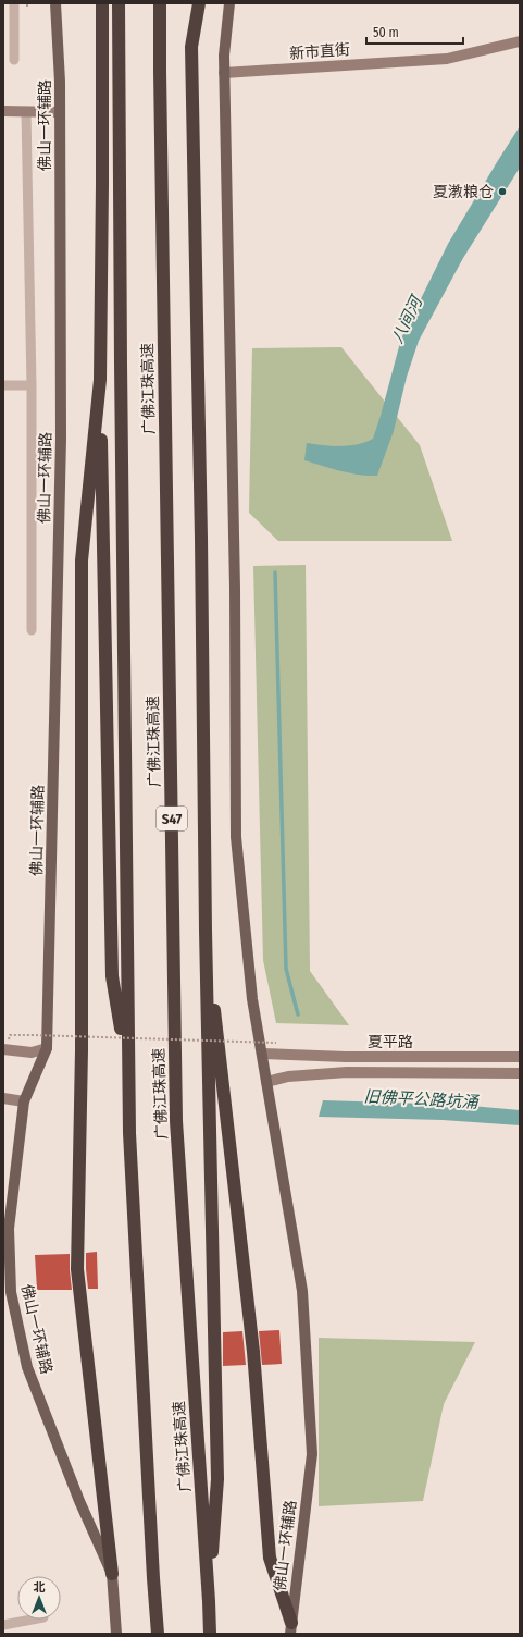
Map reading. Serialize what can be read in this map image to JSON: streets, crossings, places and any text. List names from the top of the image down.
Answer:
{
  "streets": {
    "highway": ["广佛江珠高速", "S47"],
    "main road": ["新市直街", "佛山一环辅路", "夏平路"]
  },
  "crossings": [
    ["新市直街", "佛山一环辅路"],
    ["佛山一环辅路", "夏平路"]
  ],
  "water": ["八间河", "旧佛平公路坑涌"],
  "places": ["夏漖粮仓"],
  "scale_bar": "50 m",
  "north": "top"
}
